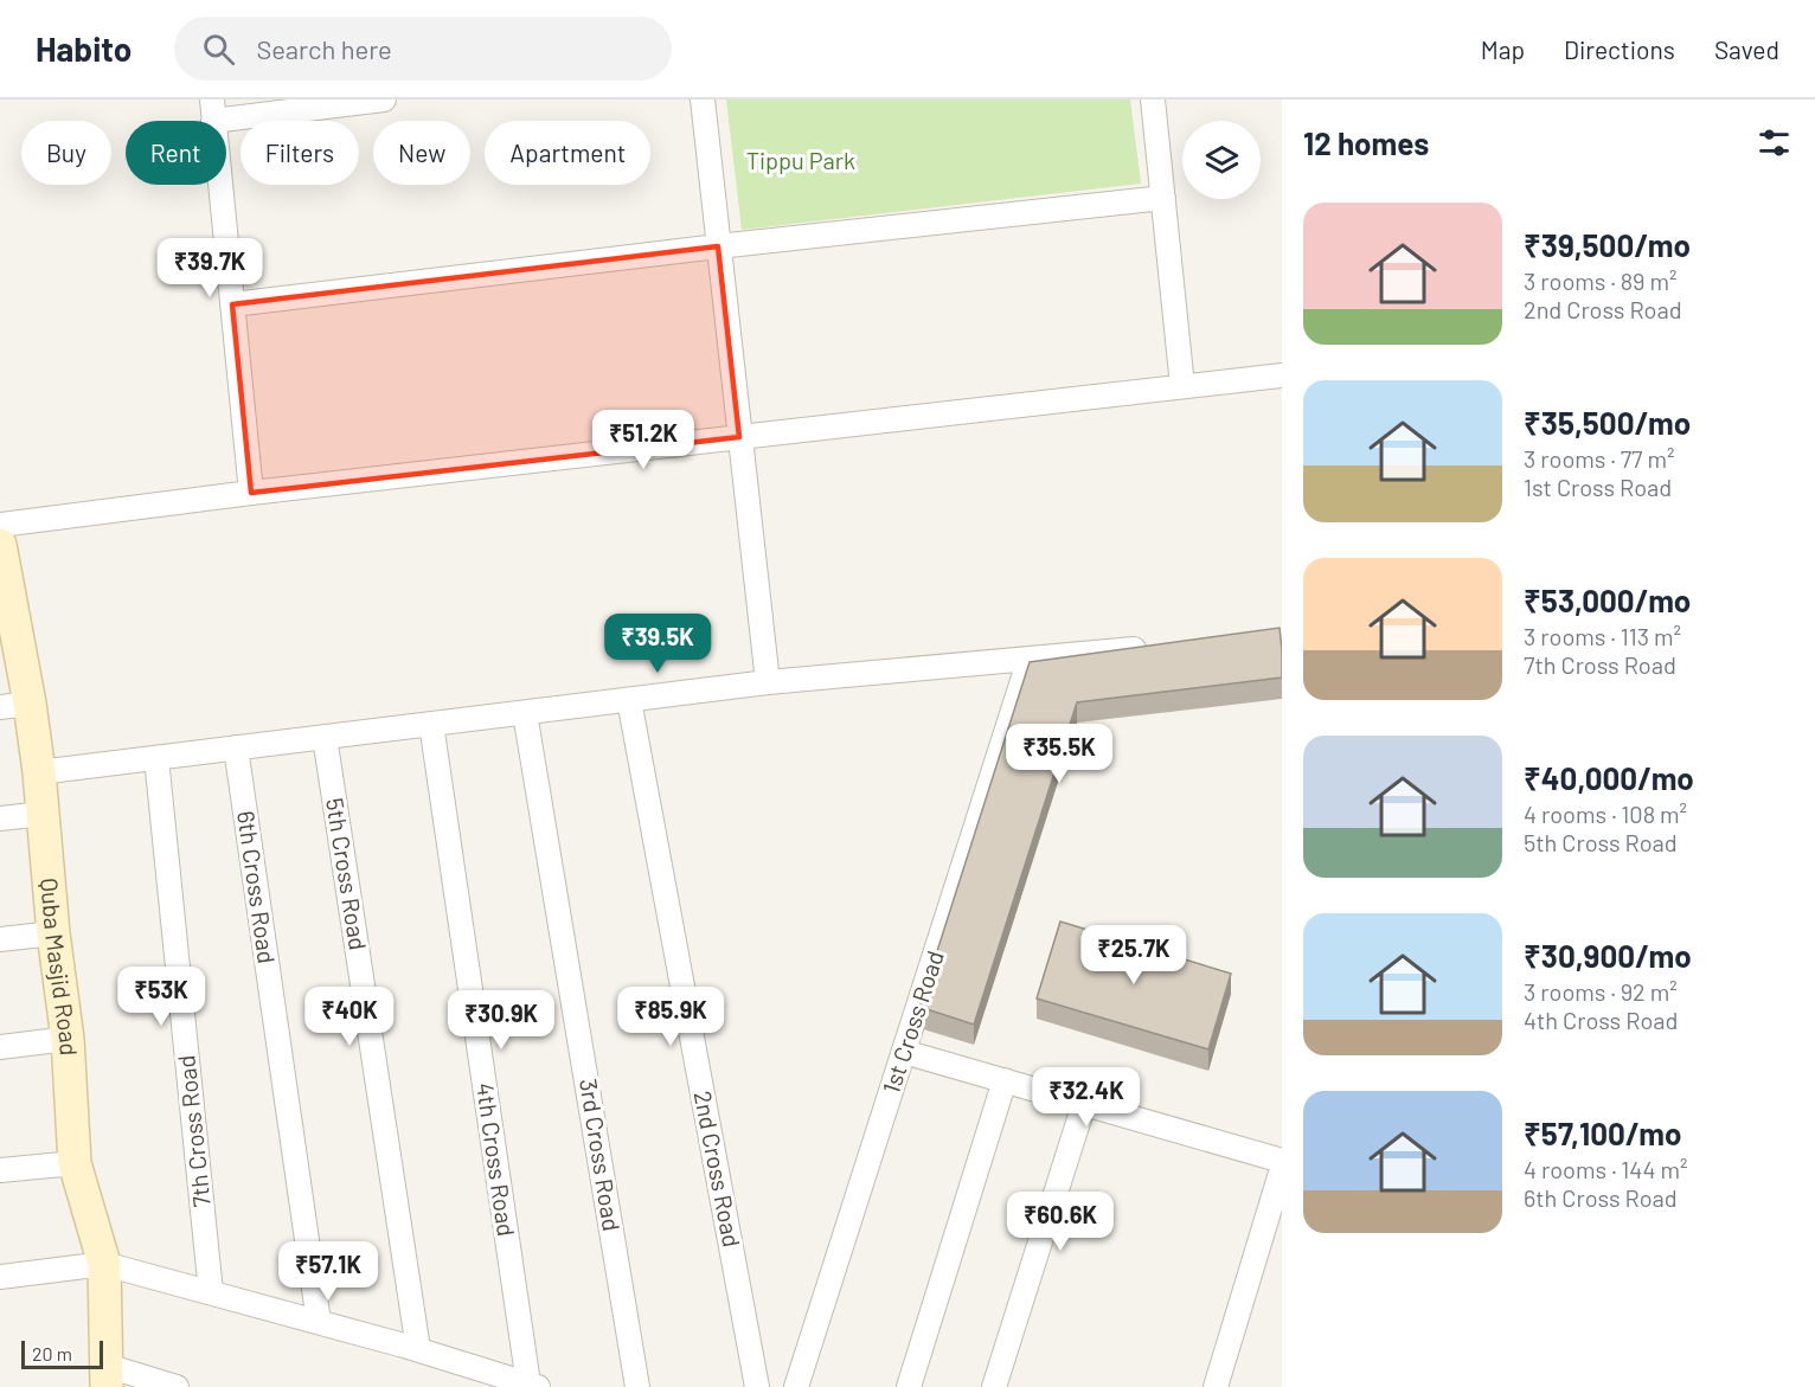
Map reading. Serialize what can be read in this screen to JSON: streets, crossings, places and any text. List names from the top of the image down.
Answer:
{
  "streets": {
    "street": [
      "5th Cross Road",
      "6th Cross Road",
      "Quba Masjid Road",
      "1st Cross Road",
      "7th Cross Road",
      "3rd Cross Road",
      "4th Cross Road",
      "2nd Cross Road"
    ]
  },
  "parks": ["Tippu Park"],
  "scale_bar": "20 m",
  "page": {
    "header": "Habito",
    "search": "Search here",
    "nav": ["Map", "Directions", "Saved"],
    "heading": "12 homes",
    "chip": [
      "Buy",
      "Rent",
      "Filters",
      "New",
      "Apartment"
    ],
    "list": [
      {
        "name": "₹39,500/mo",
        "note": "3 rooms · 89 m² · 2nd Cross Road"
      },
      {
        "name": "₹35,500/mo",
        "note": "3 rooms · 77 m² · 1st Cross Road"
      },
      {
        "name": "₹53,000/mo",
        "note": "3 rooms · 113 m² · 7th Cross Road"
      },
      {
        "name": "₹40,000/mo",
        "note": "4 rooms · 108 m² · 5th Cross Road"
      },
      {
        "name": "₹30,900/mo",
        "note": "3 rooms · 92 m² · 4th Cross Road"
      },
      {
        "name": "₹57,100/mo",
        "note": "4 rooms · 144 m² · 6th Cross Road"
      }
    ],
    "price": [
      "₹39.7K",
      "₹51.2K",
      "₹39.5K",
      "₹35.5K",
      "₹25.7K",
      "₹53K",
      "₹40K",
      "₹85.9K",
      "₹30.9K",
      "₹32.4K",
      "₹60.6K",
      "₹57.1K"
    ],
    "scale": "20 m"
  }
}
